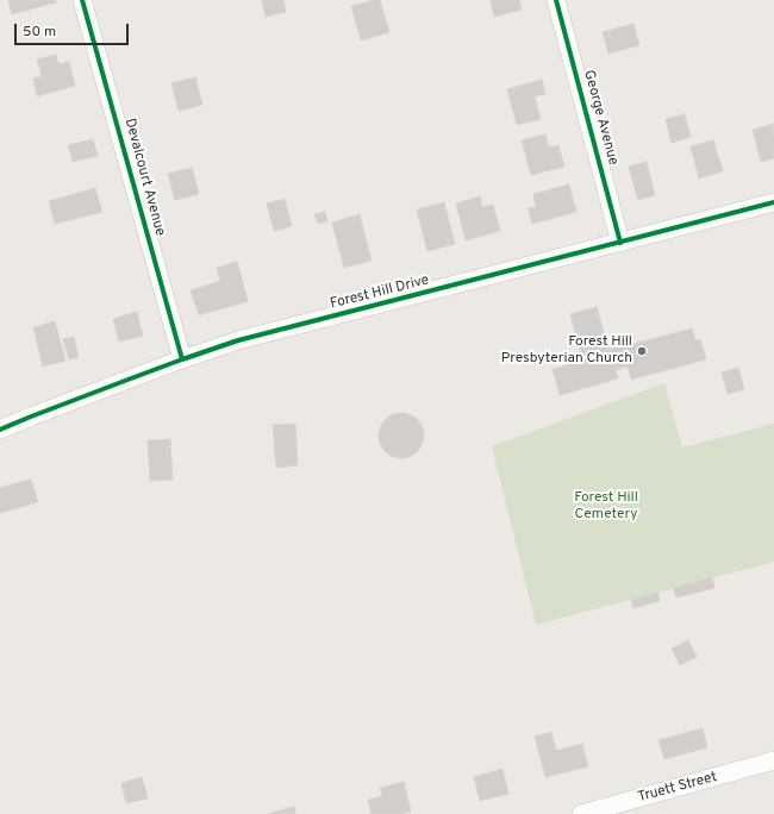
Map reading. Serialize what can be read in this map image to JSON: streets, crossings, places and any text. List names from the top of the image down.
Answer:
{
  "streets": {
    "street": [
      "George Avenue",
      "Devalcourt Avenue",
      "Forest Hill Drive",
      "Truett Street"
    ]
  },
  "crossings": [
    ["George Avenue", "Forest Hill Drive"],
    ["Devalcourt Avenue", "Forest Hill Drive"]
  ],
  "parks": ["Forest Hill Cemetery"],
  "places": ["Forest Hill Presbyterian Church"],
  "scale_bar": "50 m"
}
